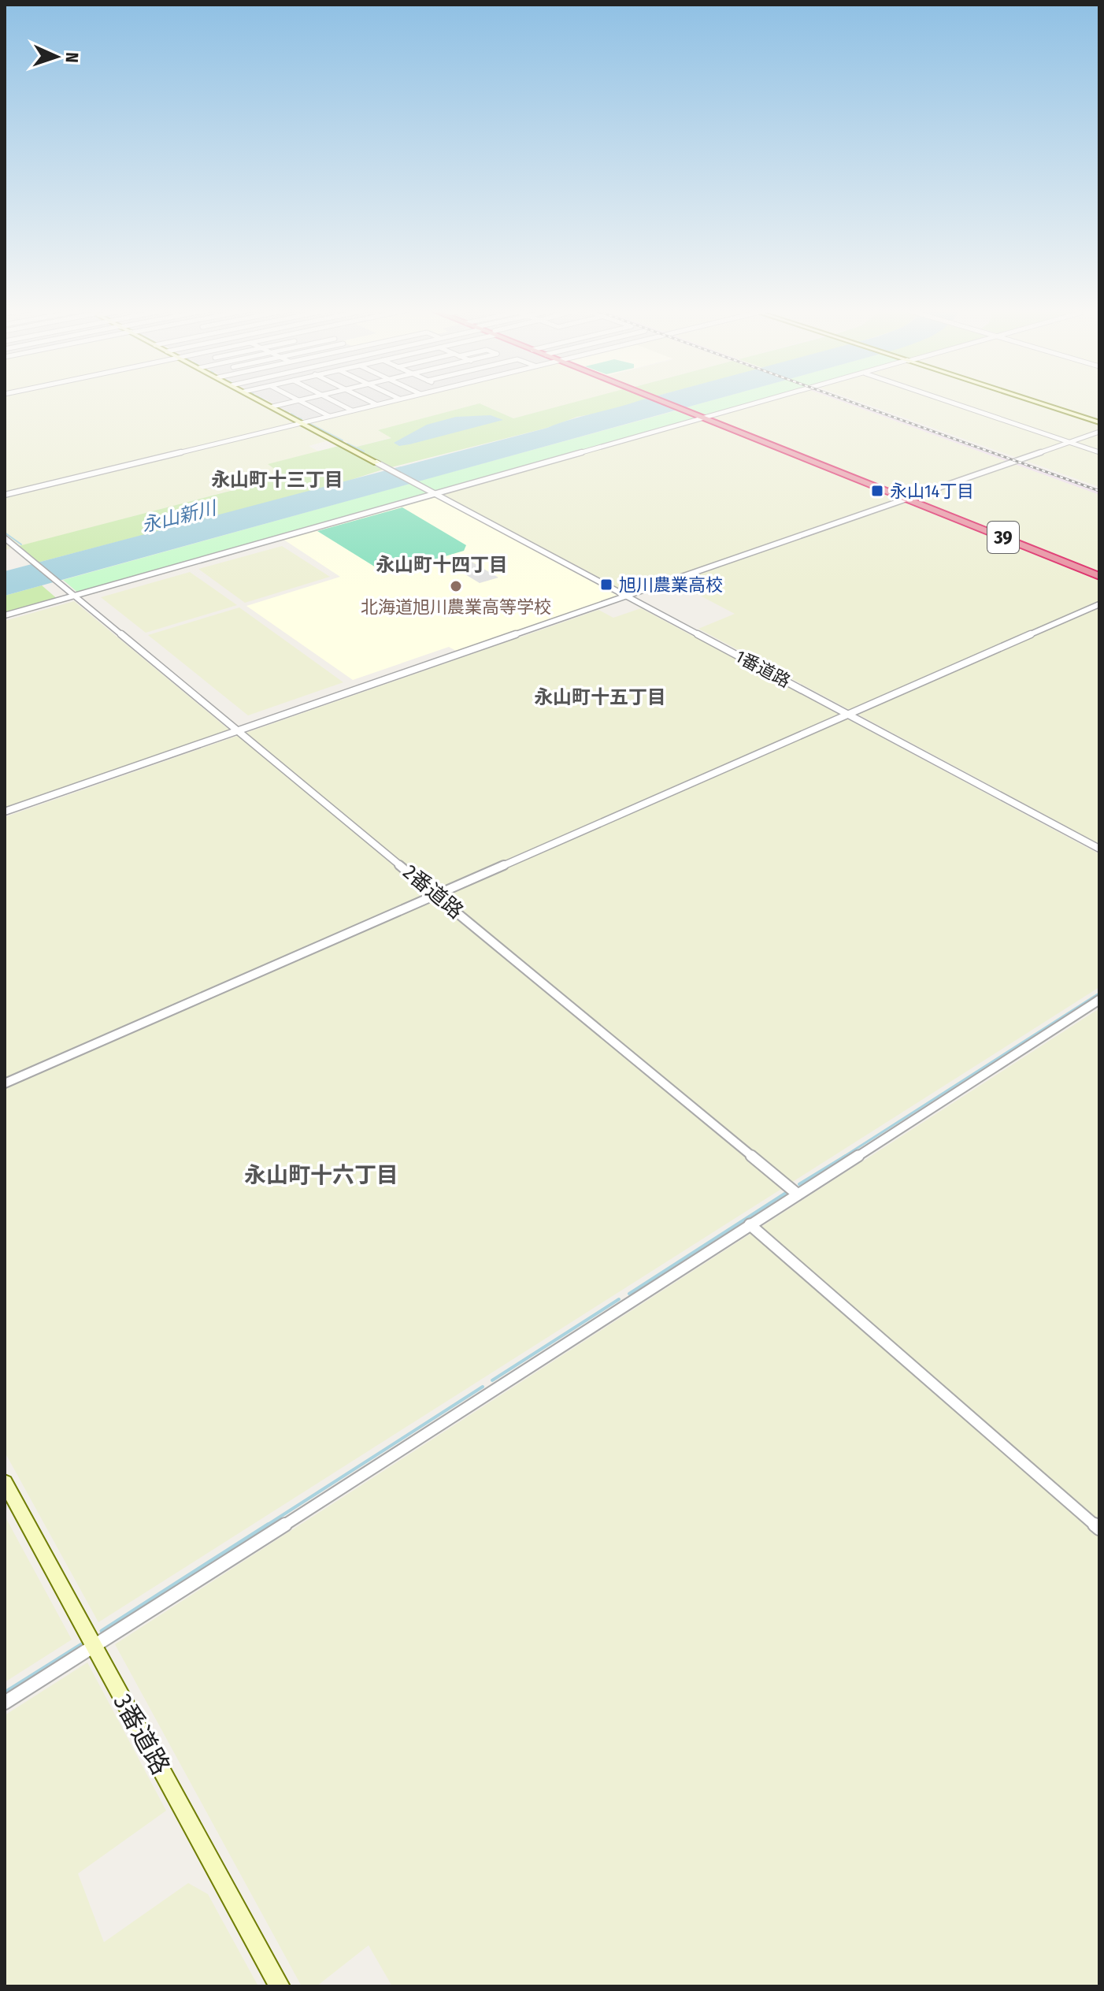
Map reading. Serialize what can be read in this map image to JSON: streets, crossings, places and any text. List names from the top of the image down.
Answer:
{
  "streets": {
    "highway": ["39"],
    "street": ["1番道路", "2番道路", "3番道路"]
  },
  "districts": [
    "永山町十三丁目",
    "永山町十四丁目",
    "永山町十五丁目",
    "永山町十六丁目"
  ],
  "water": ["永山新川"],
  "places": {
    "transit": ["永山14丁目", "旭川農業高校"],
    "other": ["北海道旭川農業高等学校"]
  },
  "north": "right"
}
